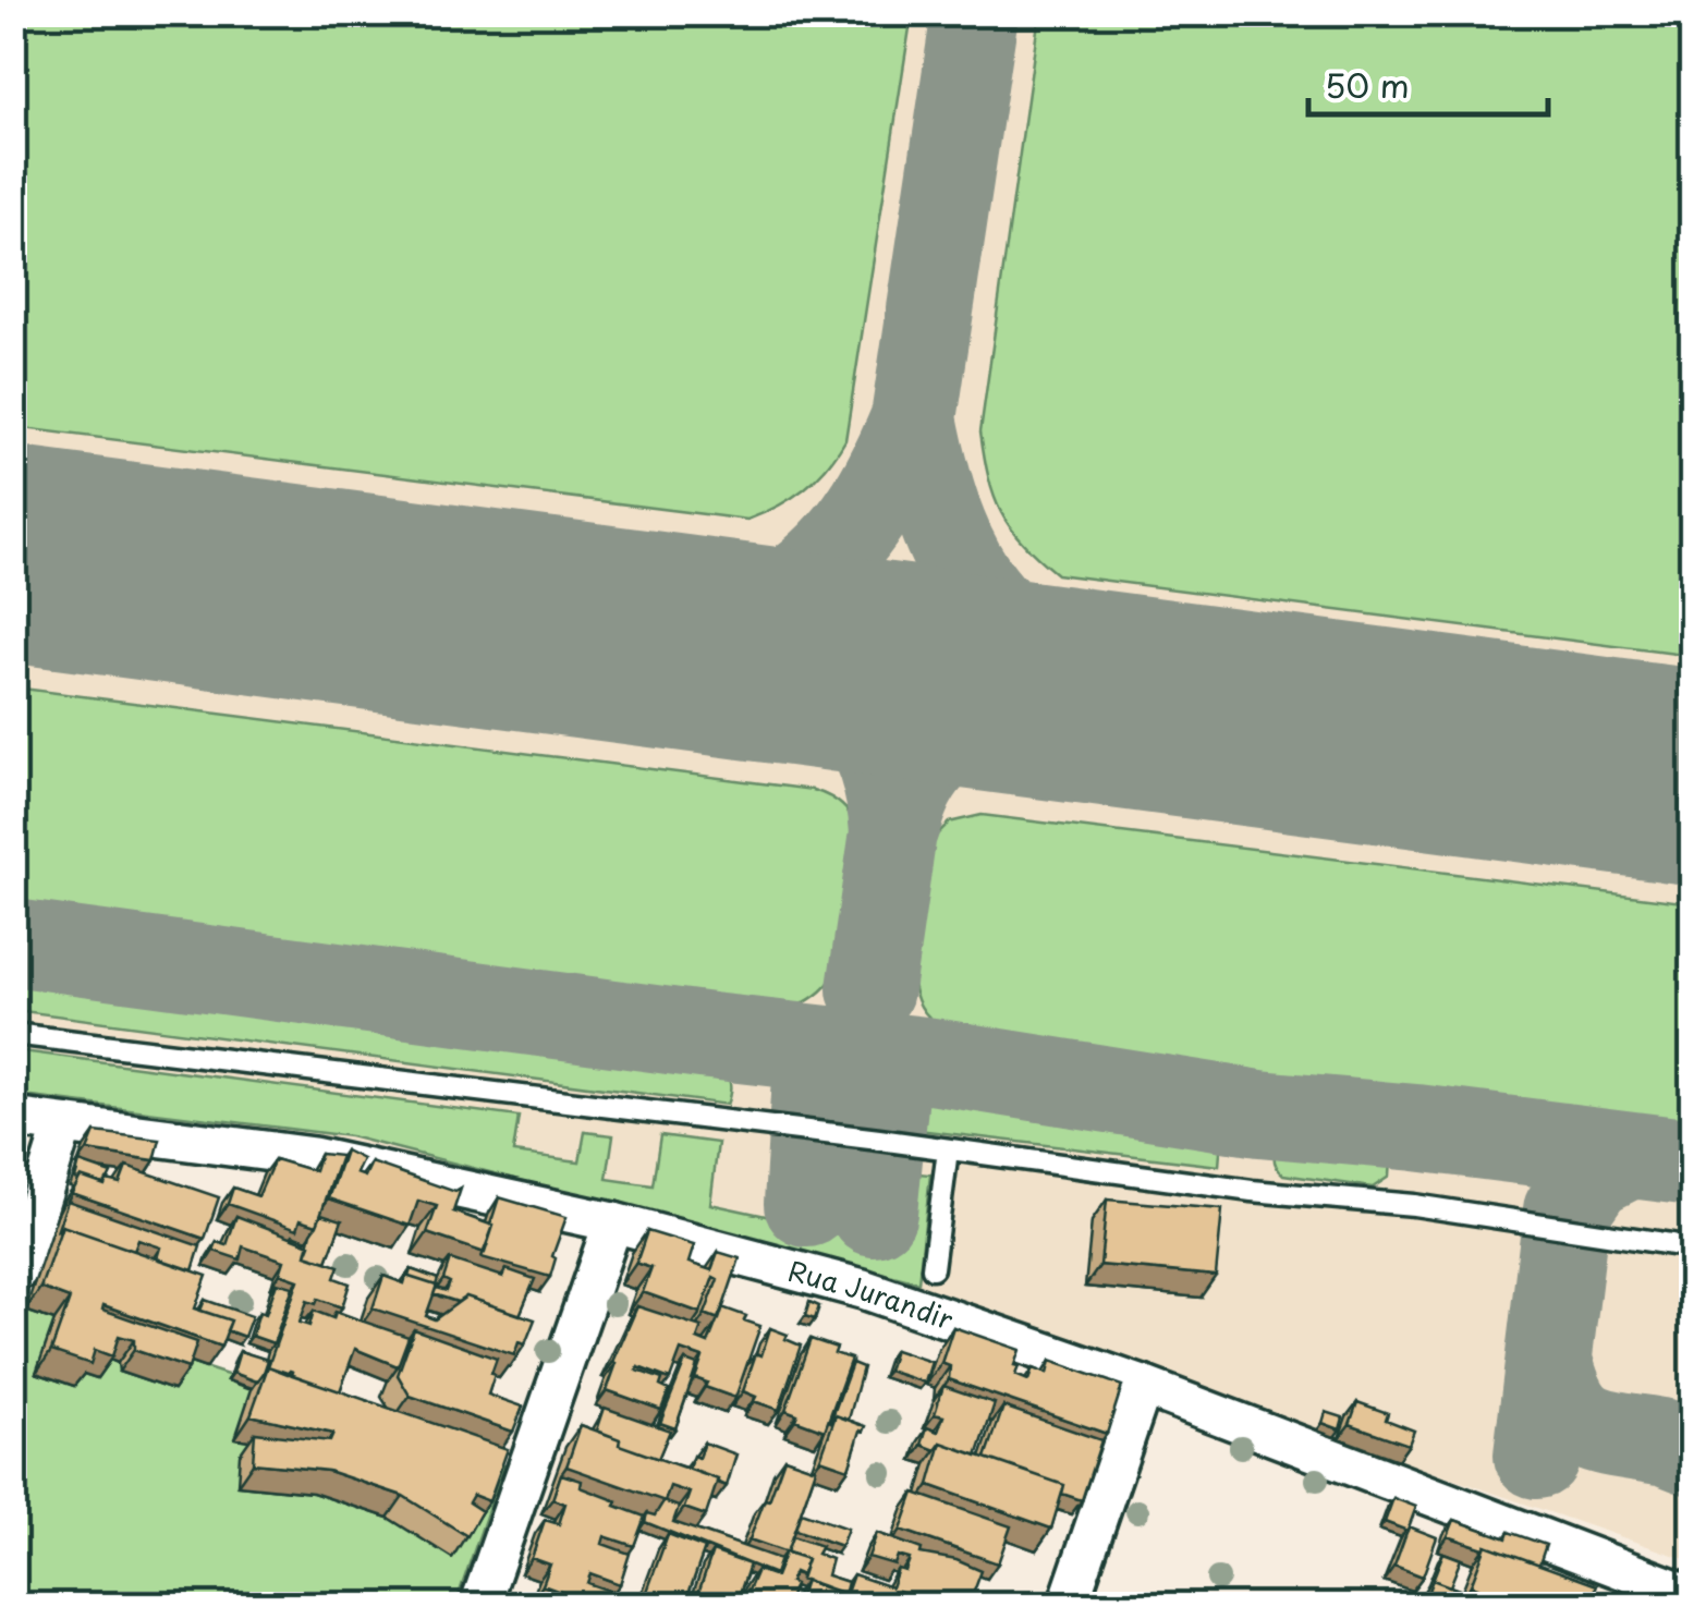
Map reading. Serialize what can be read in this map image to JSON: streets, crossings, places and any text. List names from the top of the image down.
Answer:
{
  "streets": {
    "street": ["Rua Jurandir"]
  },
  "scale_bar": "50 m"
}
